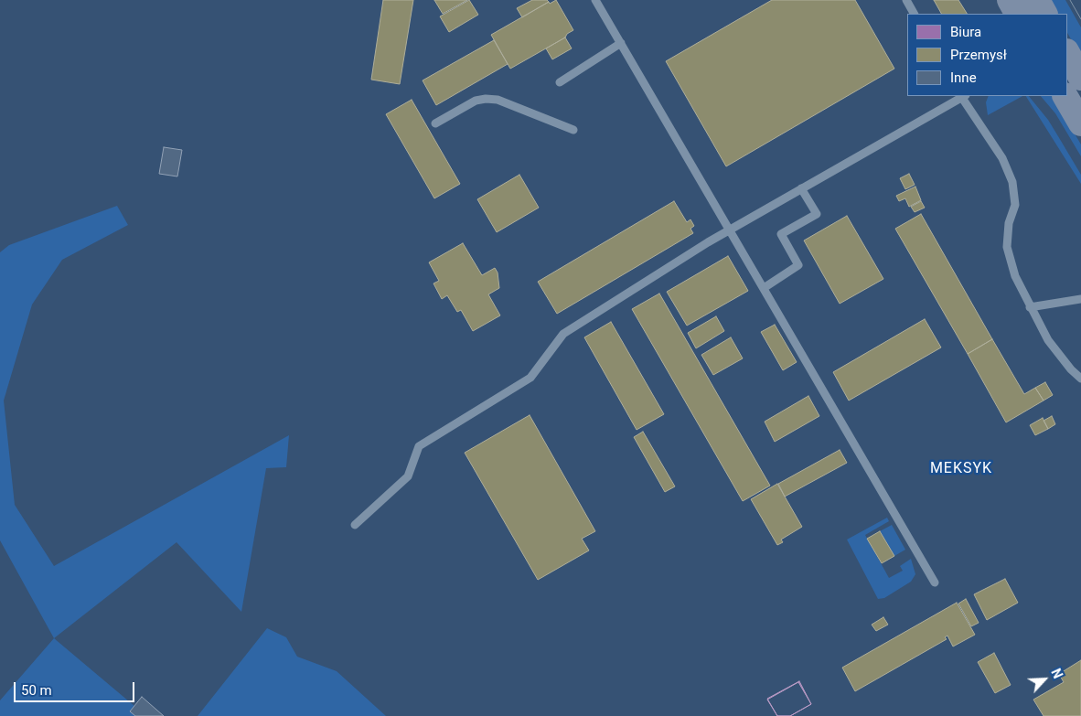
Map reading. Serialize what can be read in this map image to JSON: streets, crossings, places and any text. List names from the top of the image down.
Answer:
{
  "districts": ["MEKSYK"],
  "legend": ["Biura", "Przemysł", "Inne"],
  "scale_bar": "50 m",
  "north": "top right"
}
